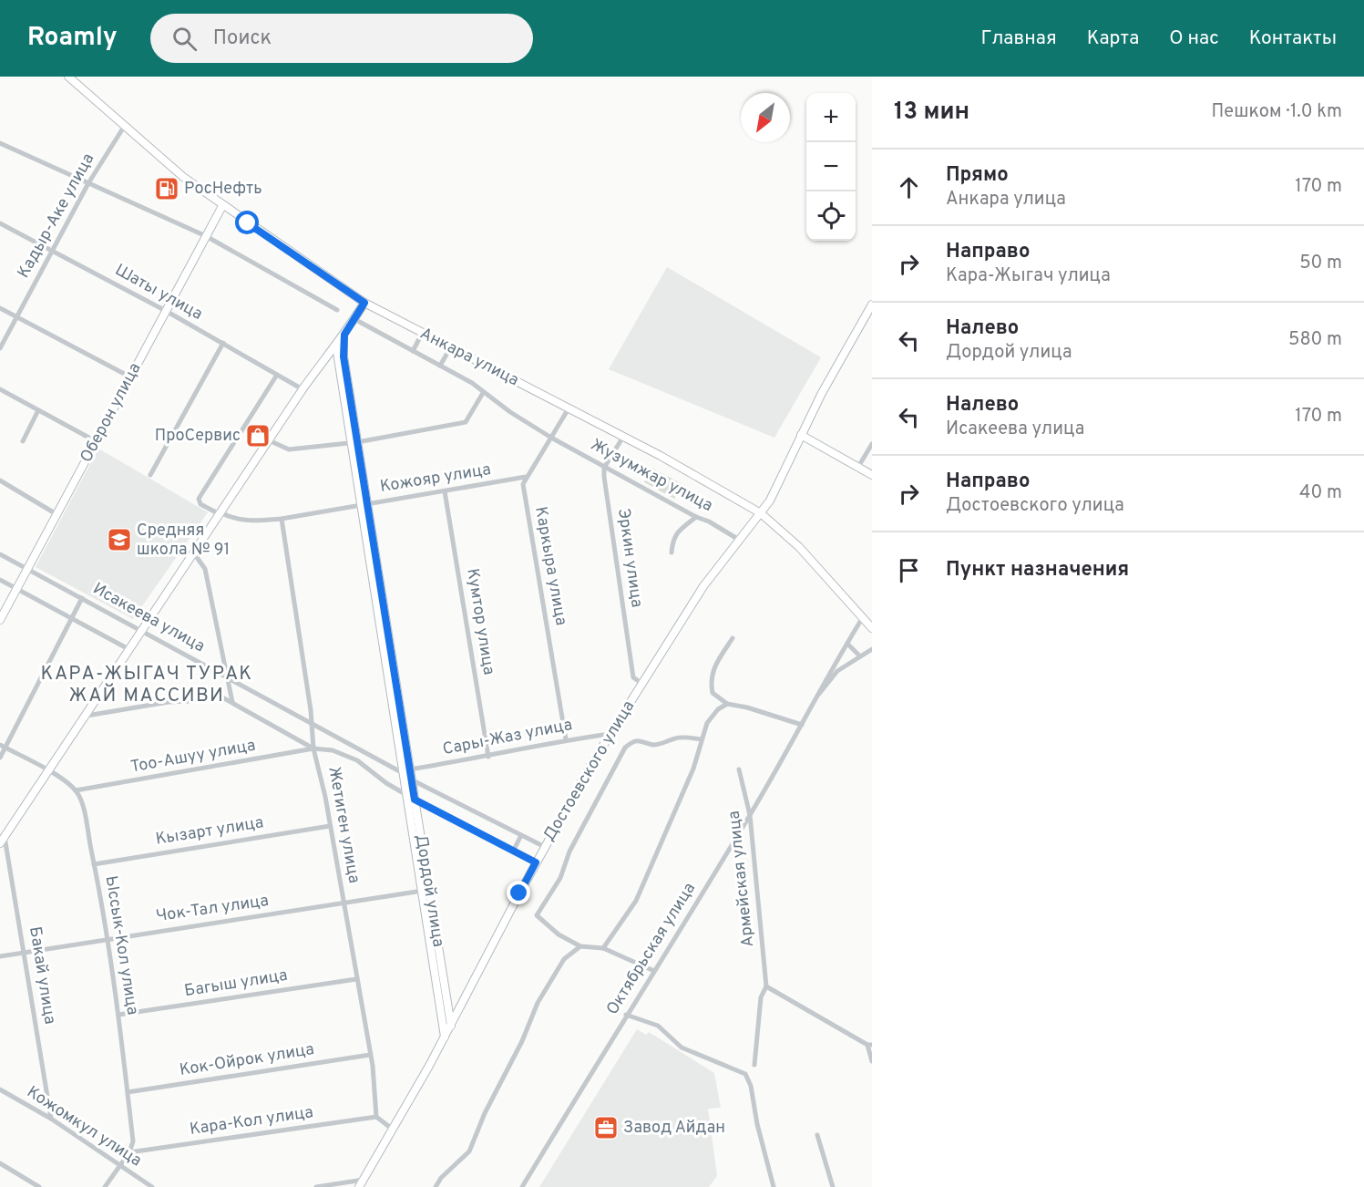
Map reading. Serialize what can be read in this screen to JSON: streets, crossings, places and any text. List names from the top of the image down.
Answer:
{
  "streets": {
    "main road": ["Анкара улица"],
    "street": [
      "Кадыр-Аке улица",
      "Шаты улица",
      "Оберон улица",
      "Жузумжар улица",
      "Кожояр улица",
      "Эркин улица",
      "Каркыра улица",
      "Исакеева улица",
      "Кумтор улица",
      "Сары-Жаз улица",
      "Тоо-Ашуу улица",
      "Достоевского улица",
      "Жетиген улица",
      "Кызарт улица",
      "Армейская улица",
      "Дордой улица",
      "Чок-Тал улица",
      "Ыссык-Кол улица",
      "Октябрьская улица",
      "Бакай улица",
      "Багыш улица",
      "Кок-Ойрок улица",
      "Кара-Кол улица",
      "Кожомкул улица"
    ]
  },
  "crossings": [
    ["Кадыр-Аке улица", "Шаты улица"],
    ["Кадыр-Аке улица", "Анкара улица"],
    ["Шаты улица", "Оберон улица"],
    ["Шаты улица", "Кожояр улица"],
    ["Анкара улица", "Оберон улица"],
    ["Анкара улица", "Достоевского улица"],
    ["Анкара улица", "Октябрьская улица"],
    ["Оберон улица", "Исакеева улица"],
    ["Жузумжар улица", "Эркин улица"],
    ["Жузумжар улица", "Достоевского улица"],
    ["Кожояр улица", "Каркыра улица"],
    ["Кожояр улица", "Кумтор улица"],
    ["Кожояр улица", "Жетиген улица"],
    ["Кожояр улица", "Дордой улица"],
    ["Эркин улица", "Достоевского улица"],
    ["Каркыра улица", "Сары-Жаз улица"],
    ["Исакеева улица", "Сары-Жаз улица"],
    ["Исакеева улица", "Жетиген улица"],
    ["Исакеева улица", "Дордой улица"],
    ["Кумтор улица", "Сары-Жаз улица"],
    ["Сары-Жаз улица", "Достоевского улица"],
    ["Сары-Жаз улица", "Дордой улица"],
    ["Тоо-Ашуу улица", "Жетиген улица"],
    ["Тоо-Ашуу улица", "Ыссык-Кол улица"],
    ["Достоевского улица", "Дордой улица"],
    ["Жетиген улица", "Кызарт улица"],
    ["Жетиген улица", "Чок-Тал улица"],
    ["Жетиген улица", "Багыш улица"],
    ["Жетиген улица", "Кок-Ойрок улица"],
    ["Жетиген улица", "Кара-Кол улица"],
    ["Кызарт улица", "Ыссык-Кол улица"],
    ["Армейская улица", "Октябрьская улица"],
    ["Дордой улица", "Чок-Тал улица"],
    ["Чок-Тал улица", "Ыссык-Кол улица"],
    ["Чок-Тал улица", "Бакай улица"],
    ["Ыссык-Кол улица", "Багыш улица"],
    ["Ыссык-Кол улица", "Кок-Ойрок улица"],
    ["Ыссык-Кол улица", "Кара-Кол улица"],
    ["Бакай улица", "Кожомкул улица"]
  ],
  "districts": ["КАРА-ЖЫГАЧ ТУРАК ЖАЙ МАССИВИ"],
  "places": {
    "fuel station": ["РосНефть"],
    "shop": ["ПроСервис"],
    "school or university": ["Средняя школа № 91"],
    "office": ["Завод Айдан"]
  },
  "north": "bottom left",
  "page": {
    "header": "Roamly",
    "search": "Поиск",
    "nav": [
      "Главная",
      "Карта",
      "О нас",
      "Контакты"
    ],
    "heading": ["13 мин", "Пешком · 1.0 km"],
    "map_buttons": ["+", "−"],
    "list": [
      ["Прямо", "Анкара улица", "170 m"],
      ["Направо", "Кара-Жыгач улица", "50 m"],
      ["Налево", "Дордой улица", "580 m"],
      ["Налево", "Исакеева улица", "170 m"],
      ["Направо", "Достоевского улица", "40 m"],
      "Пункт назначения"
    ]
  }
}
